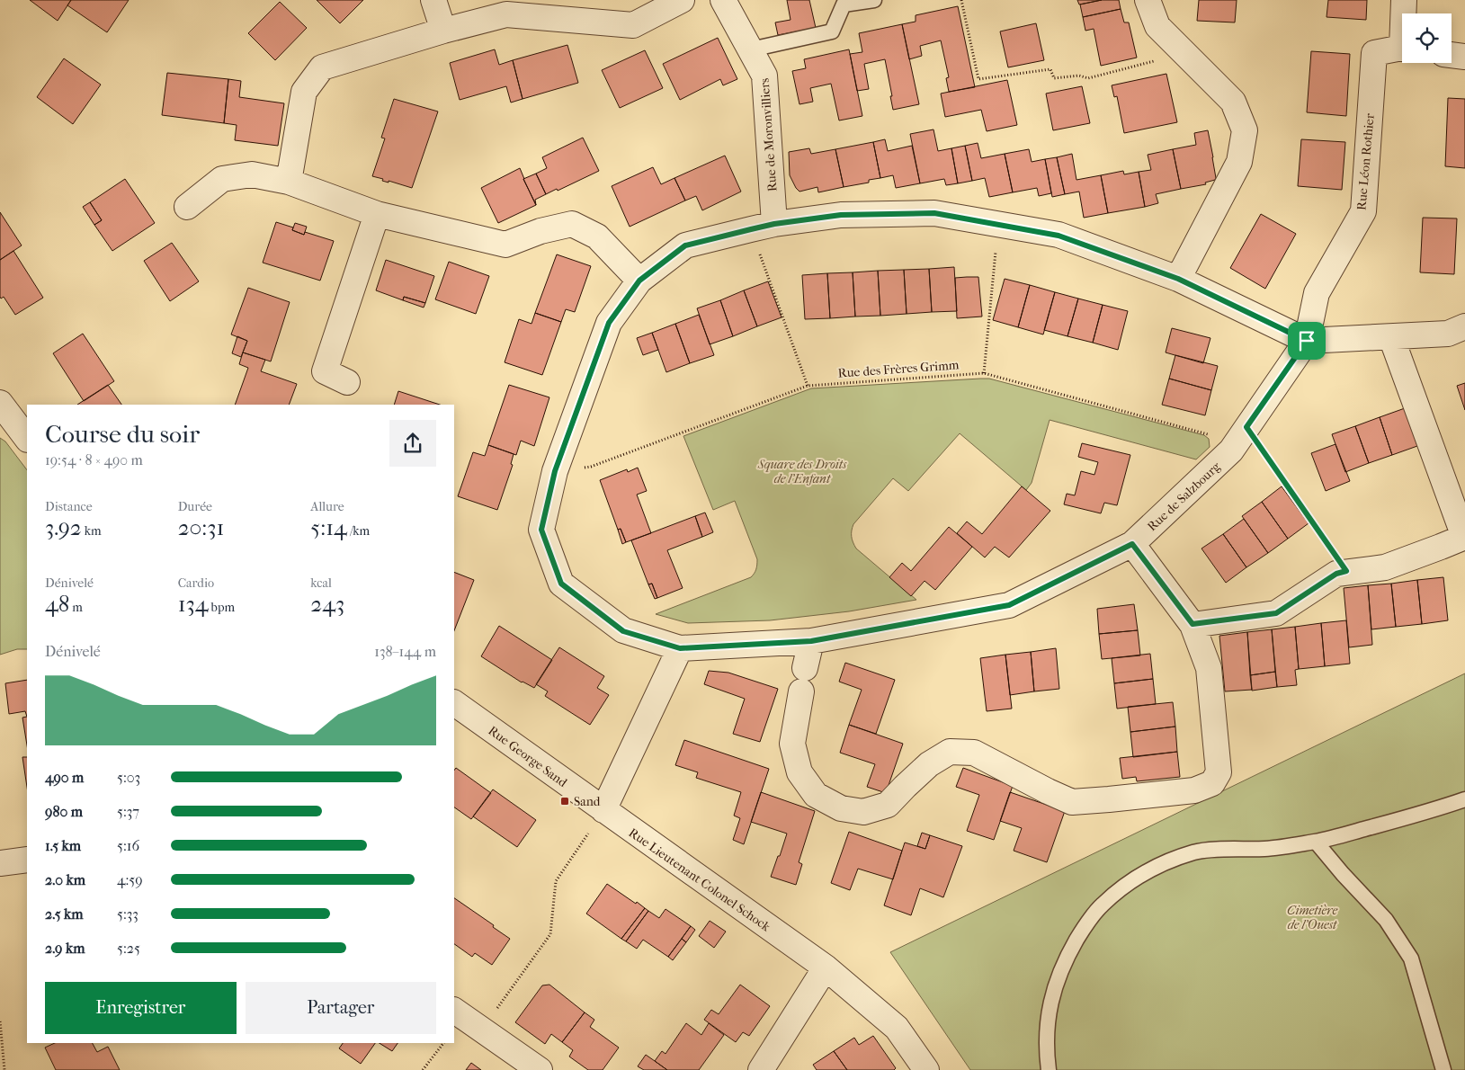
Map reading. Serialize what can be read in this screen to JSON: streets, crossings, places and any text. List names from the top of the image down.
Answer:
{
  "streets": {
    "street": [
      "Rue de Moronvilliers",
      "Rue Léon Rothier",
      "Rue de Salzbourg",
      "Rue George Sand",
      "Rue Lieutenant Colonel Schock"
    ],
    "path": ["Rue des Frères Grimm"]
  },
  "crossings": [
    ["Rue de Moronvilliers", "Rue de Salzbourg"],
    ["Rue Léon Rothier", "Rue de Salzbourg"],
    ["Rue des Frères Grimm", "Rue de Salzbourg"],
    ["Rue George Sand", "Rue Lieutenant Colonel Schock"]
  ],
  "parks": ["Square des Droits de l'Enfant", "Cimetière de l'Ouest"],
  "places": {
    "transit": ["Sand"]
  },
  "page": {
    "heading": ["Course du soir", "19:54 · 8 × 490 m"],
    "stats": [
      ["Distance", "3.92 km"],
      ["Durée", "20:31"],
      ["Allure", "5:14 /km"],
      ["Dénivelé", "48 m"],
      ["Cardio", "134 bpm"],
      ["kcal", "243"]
    ],
    "chart": ["Dénivelé", "138–144 m"],
    "list": [
      {
        "name": "490 m",
        "note": "5:03"
      },
      {
        "name": "980 m",
        "note": "5:37"
      },
      {
        "name": "1.5 km",
        "note": "5:16"
      },
      {
        "name": "2.0 km",
        "note": "4:59"
      },
      {
        "name": "2.5 km",
        "note": "5:33"
      },
      {
        "name": "2.9 km",
        "note": "5:25"
      }
    ],
    "buttons": ["Enregistrer", "Partager"]
  }
}
